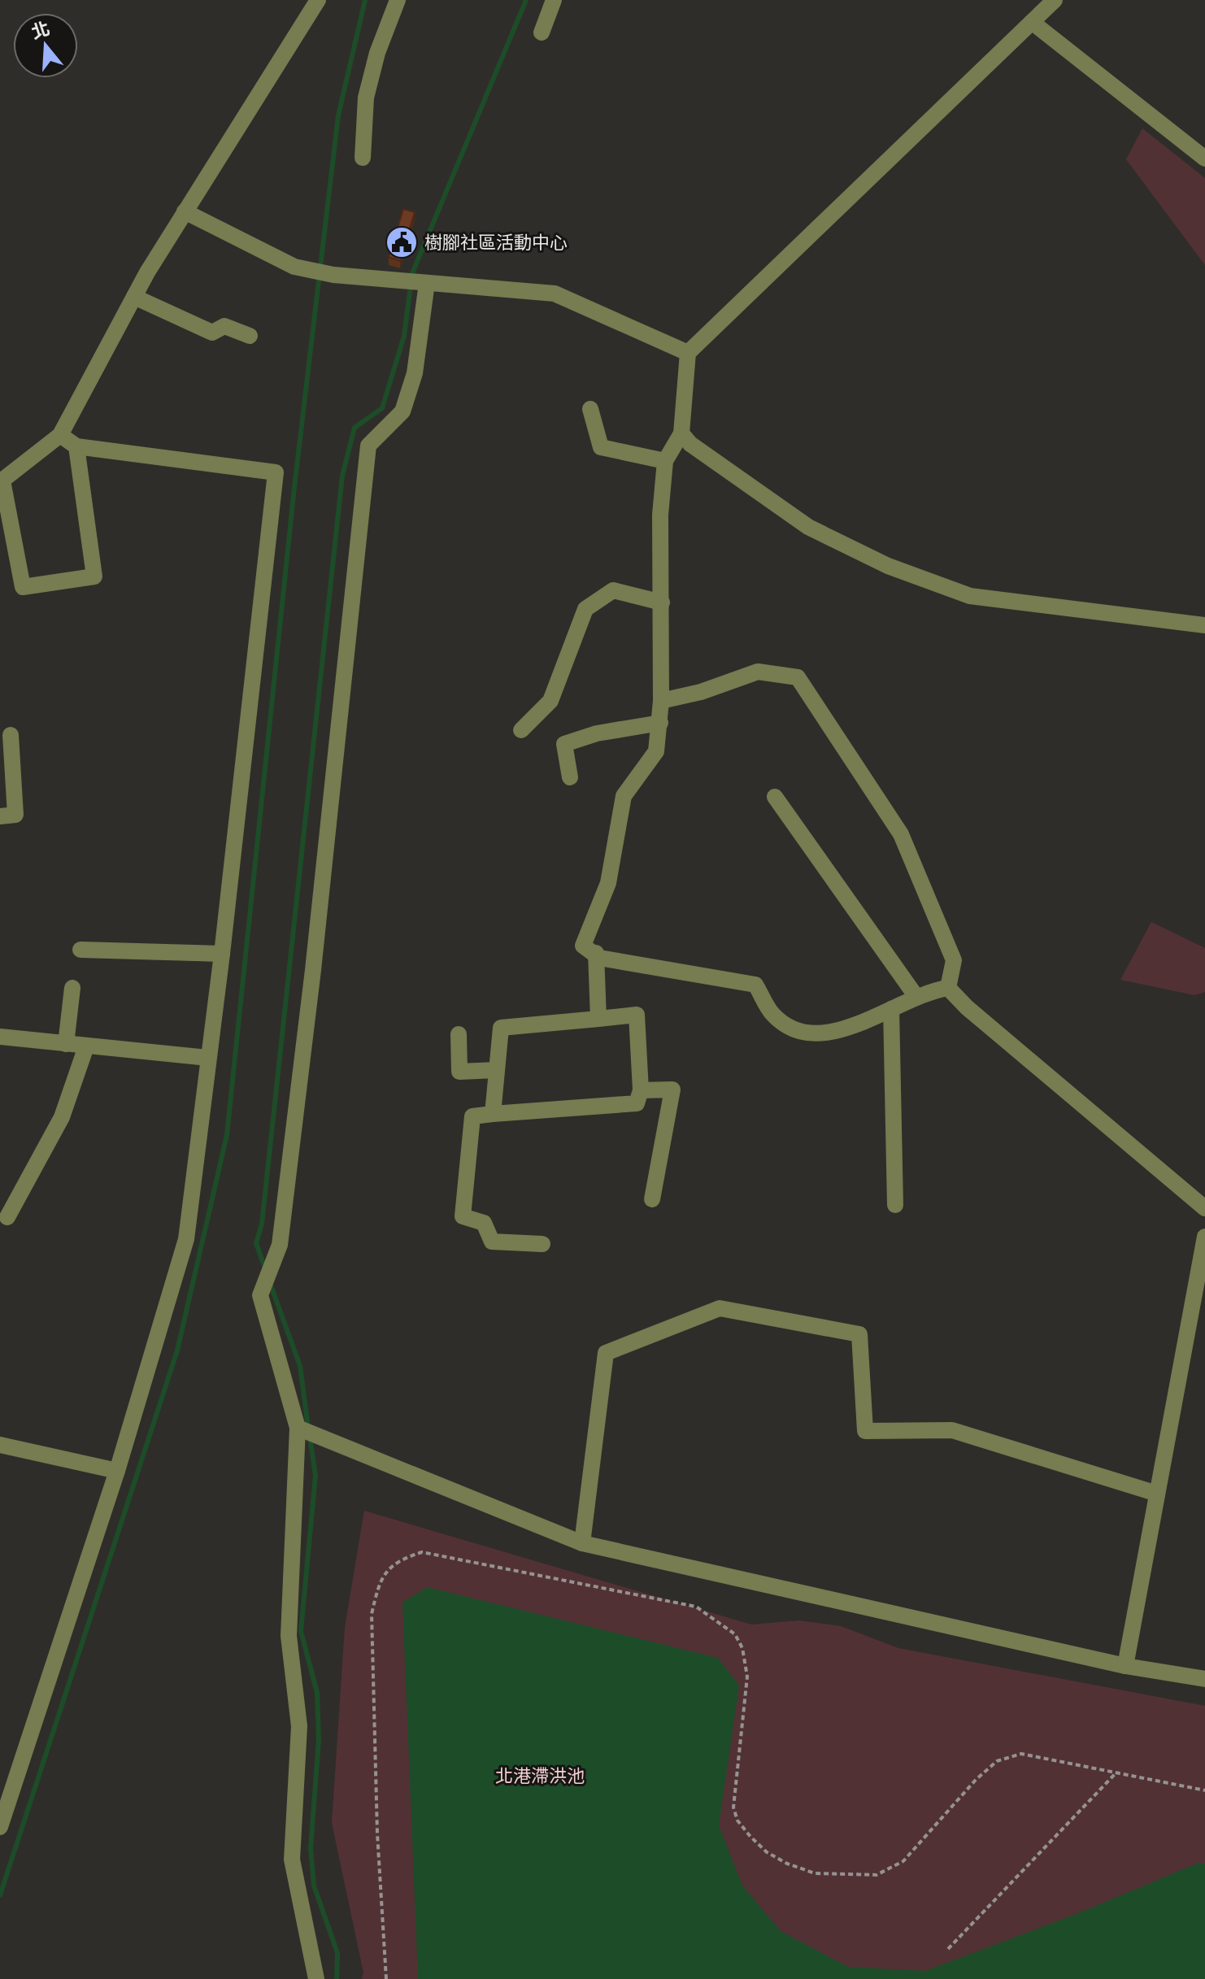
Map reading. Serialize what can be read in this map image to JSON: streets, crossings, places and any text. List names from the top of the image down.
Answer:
{
  "parks": ["北港滯洪池"],
  "places": {
    "public building": ["樹腳社區活動中心"]
  },
  "north": "top"
}
